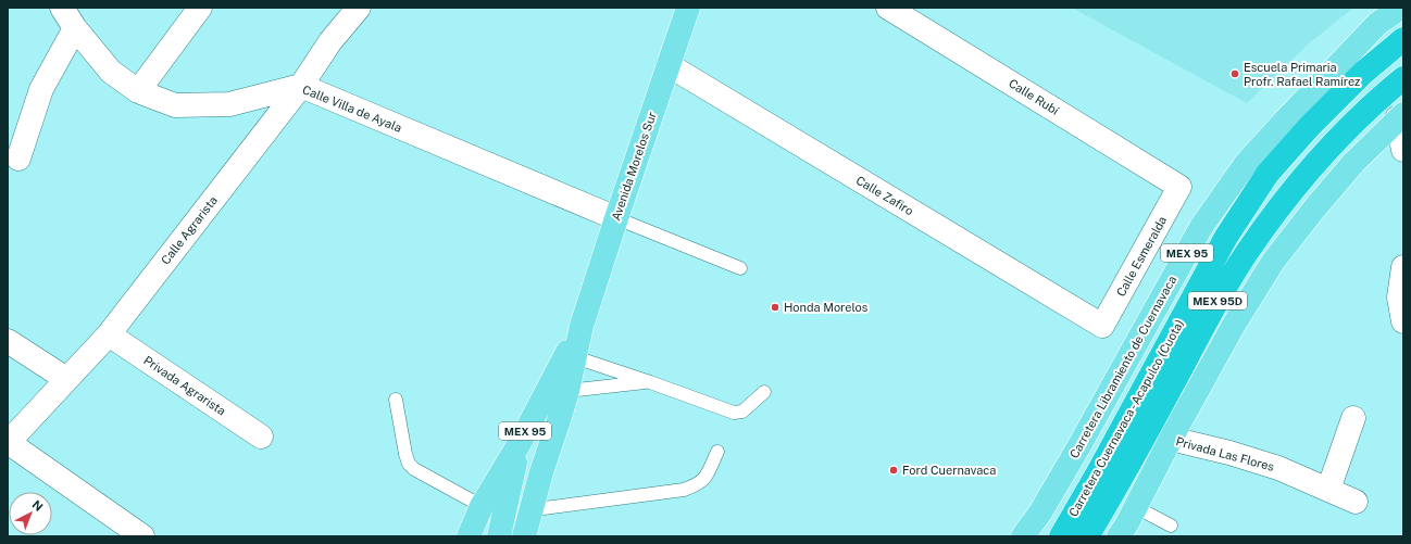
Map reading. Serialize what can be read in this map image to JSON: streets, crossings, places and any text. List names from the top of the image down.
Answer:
{
  "streets": {
    "highway": ["MEX 95D", "Carretera Cuernavaca - Acapulco (Cuota)"],
    "main road": ["Avenida Morelos Sur", "MEX 95", "Carretera Libramiento de Cuernavaca"],
    "street": [
      "Calle Rubí",
      "Calle Villa de Ayala",
      "Calle Zafiro",
      "Calle Agrarista",
      "Calle Esmeralda",
      "Privada Agrarista",
      "Privada Las Flores"
    ]
  },
  "crossings": [
    ["Calle Rubí", "Calle Esmeralda"],
    ["Calle Villa de Ayala", "Avenida Morelos Sur"],
    ["Calle Villa de Ayala", "Calle Agrarista"],
    ["Avenida Morelos Sur", "Calle Zafiro"],
    ["Avenida Morelos Sur", "MEX 95"],
    ["Calle Zafiro", "Calle Esmeralda"],
    ["Calle Agrarista", "Privada Agrarista"]
  ],
  "places": ["Escuela Primaria Profr. Rafael Ramírez", "Honda Morelos", "Ford Cuernavaca"],
  "north": "top right"
}
